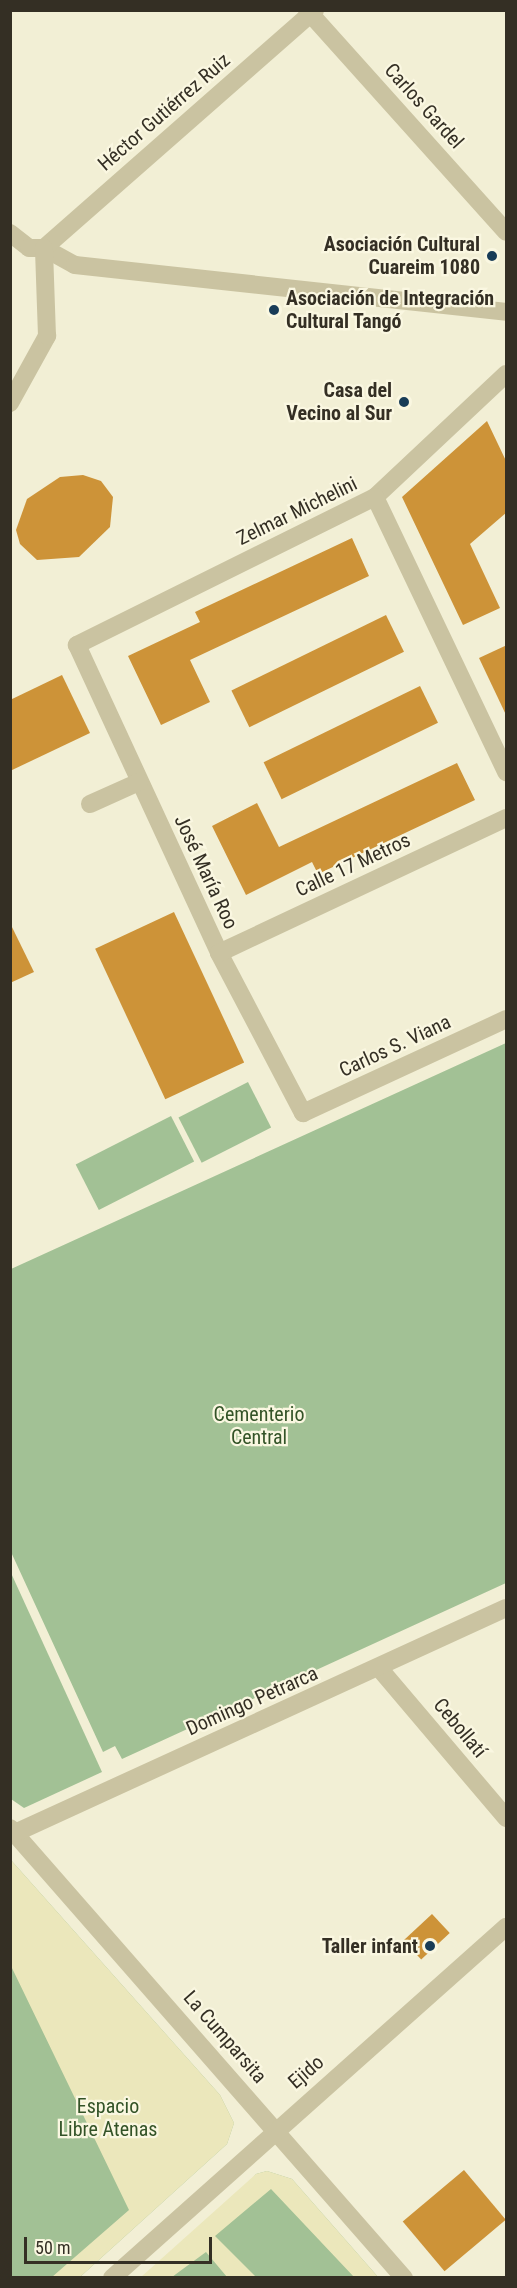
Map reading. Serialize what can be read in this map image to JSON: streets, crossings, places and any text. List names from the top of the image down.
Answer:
{
  "streets": {
    "street": [
      "Carlos Gardel",
      "Héctor Gutiérrez Ruiz",
      "Zelmar Michelini",
      "Calle 17 Metros",
      "José María Roo",
      "Carlos S. Viana",
      "Domingo Petrarca",
      "Cebollatí",
      "La Cumparsita",
      "Ejido"
    ]
  },
  "crossings": [
    ["Carlos Gardel", "Héctor Gutiérrez Ruiz"],
    ["Zelmar Michelini", "José María Roo"],
    ["Calle 17 Metros", "José María Roo"],
    ["José María Roo", "Carlos S. Viana"],
    ["Domingo Petrarca", "Cebollatí"],
    ["Domingo Petrarca", "La Cumparsita"],
    ["La Cumparsita", "Ejido"]
  ],
  "parks": ["Cementerio Central", "Espacio Libre Atenas"],
  "places": [
    "Asociación Cultural Cuareim 1080",
    "Asociación de Integración Cultural Tangó",
    "Casa del Vecino al Sur",
    "Taller infant"
  ],
  "scale_bar": "50 m"
}
